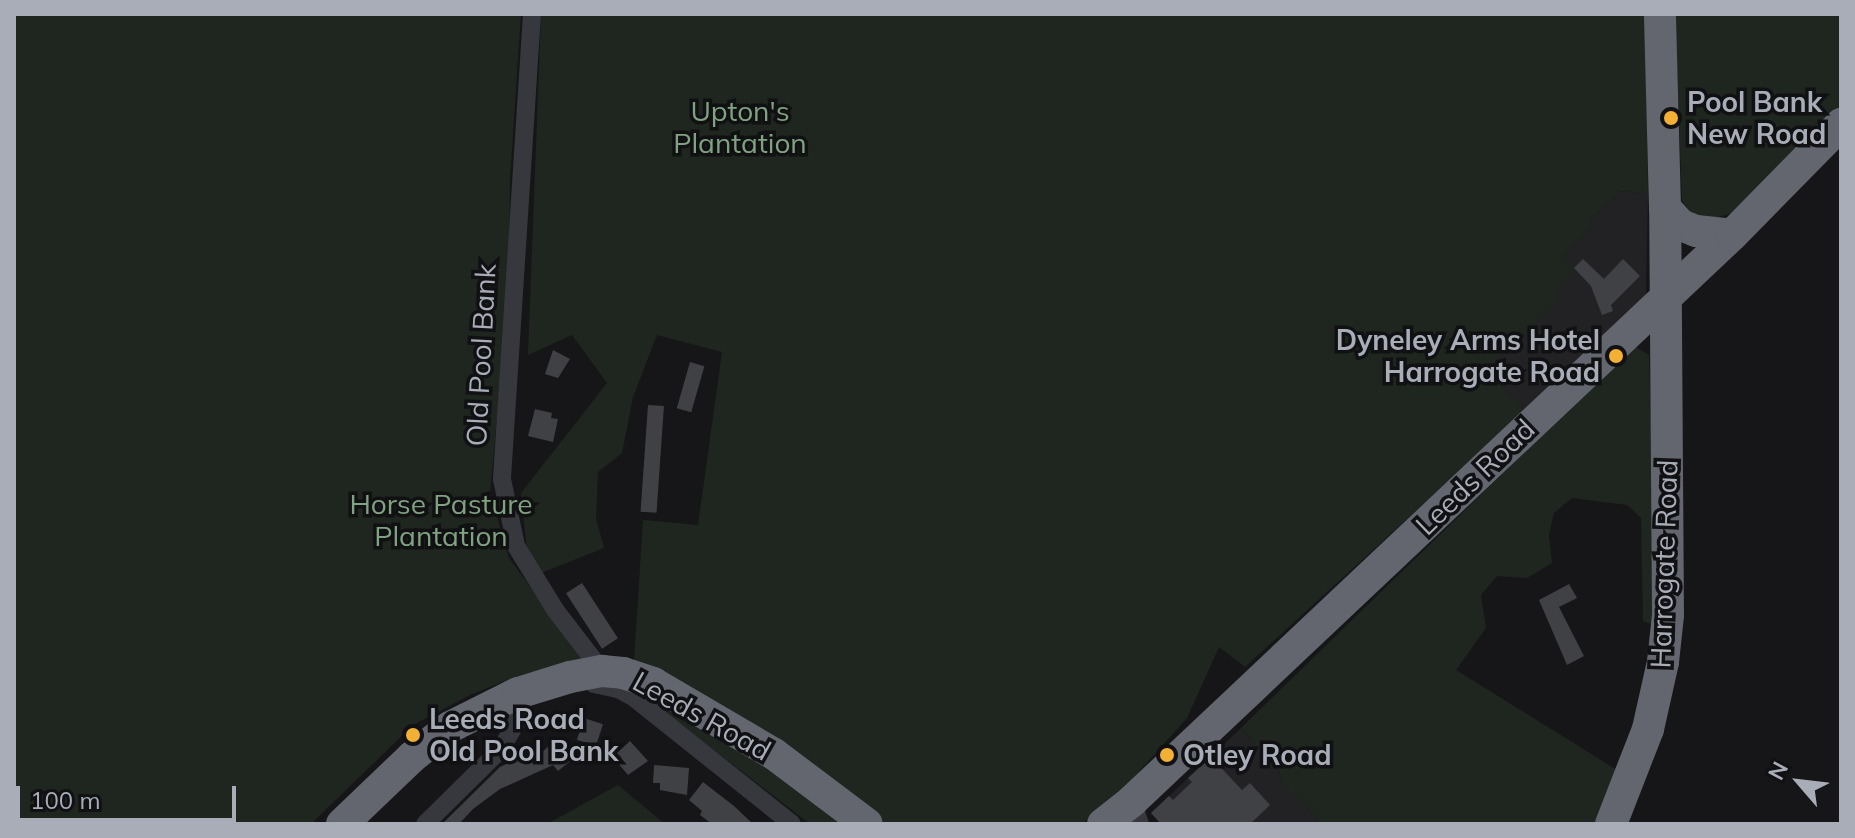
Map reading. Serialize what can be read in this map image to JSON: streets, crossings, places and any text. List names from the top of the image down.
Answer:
{
  "streets": {
    "highway": ["Leeds Road", "Harrogate Road"],
    "street": ["Old Pool Bank"]
  },
  "crossings": [
    ["Old Pool Bank", "Leeds Road"],
    ["Leeds Road", "Harrogate Road"]
  ],
  "parks": ["Upton's Plantation", "Horse Pasture Plantation"],
  "places": [
    "Pool Bank New Road",
    "Dyneley Arms Hotel Harrogate Road",
    "Leeds Road Old Pool Bank",
    "Otley Road"
  ],
  "scale_bar": "100 m",
  "north": "top left"
}
